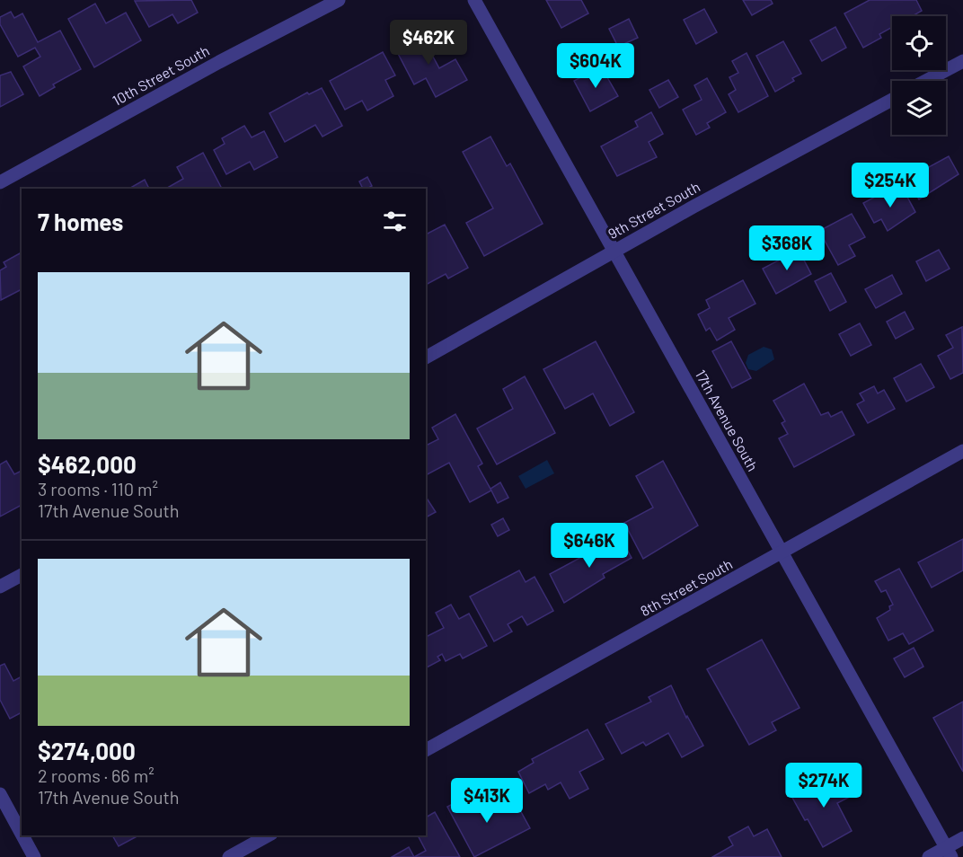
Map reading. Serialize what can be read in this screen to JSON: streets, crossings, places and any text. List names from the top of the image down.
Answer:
{
  "streets": {
    "street": [
      "10th Street South",
      "9th Street South",
      "17th Avenue South",
      "8th Street South"
    ]
  },
  "crossings": [
    ["9th Street South", "17th Avenue South"],
    ["17th Avenue South", "8th Street South"]
  ],
  "page": {
    "price": [
      "$462K",
      "$604K",
      "$254K",
      "$368K",
      "$646K",
      "$274K",
      "$413K"
    ],
    "heading": "7 homes",
    "list": [
      {
        "name": "$462,000",
        "note": "3 rooms · 110 m² · 17th Avenue South"
      },
      {
        "name": "$274,000",
        "note": "2 rooms · 66 m² · 17th Avenue South"
      }
    ]
  }
}
